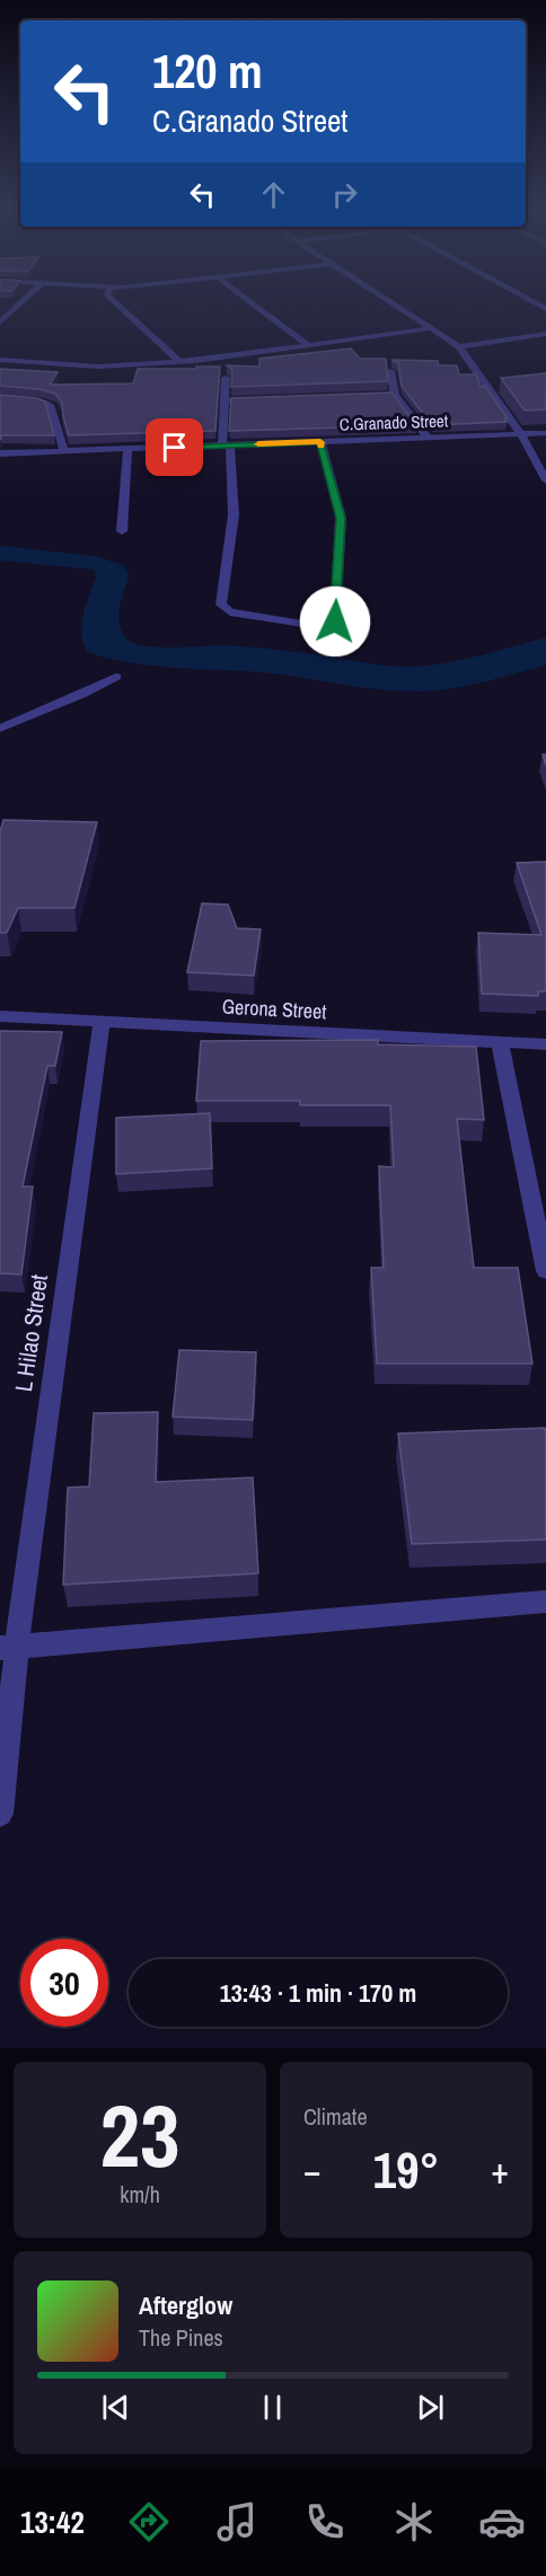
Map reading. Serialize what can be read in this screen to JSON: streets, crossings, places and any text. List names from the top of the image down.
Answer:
{
  "streets": {
    "street": ["C.Granado Street", "Gerona Street", "L Hilao Street"]
  },
  "crossings": [
    ["Gerona Street", "L Hilao Street"]
  ],
  "page": {
    "turn": ["120 m", "C.Granado Street"],
    "limit": "30",
    "trip": "13:43 · 1 min · 170 m",
    "tile": [
      ["23", "km/h"],
      "Climate"
    ],
    "heat": ["−", "19°", "+"],
    "song": ["Afterglow", "The Pines"],
    "tabs": "13:42"
  }
}
